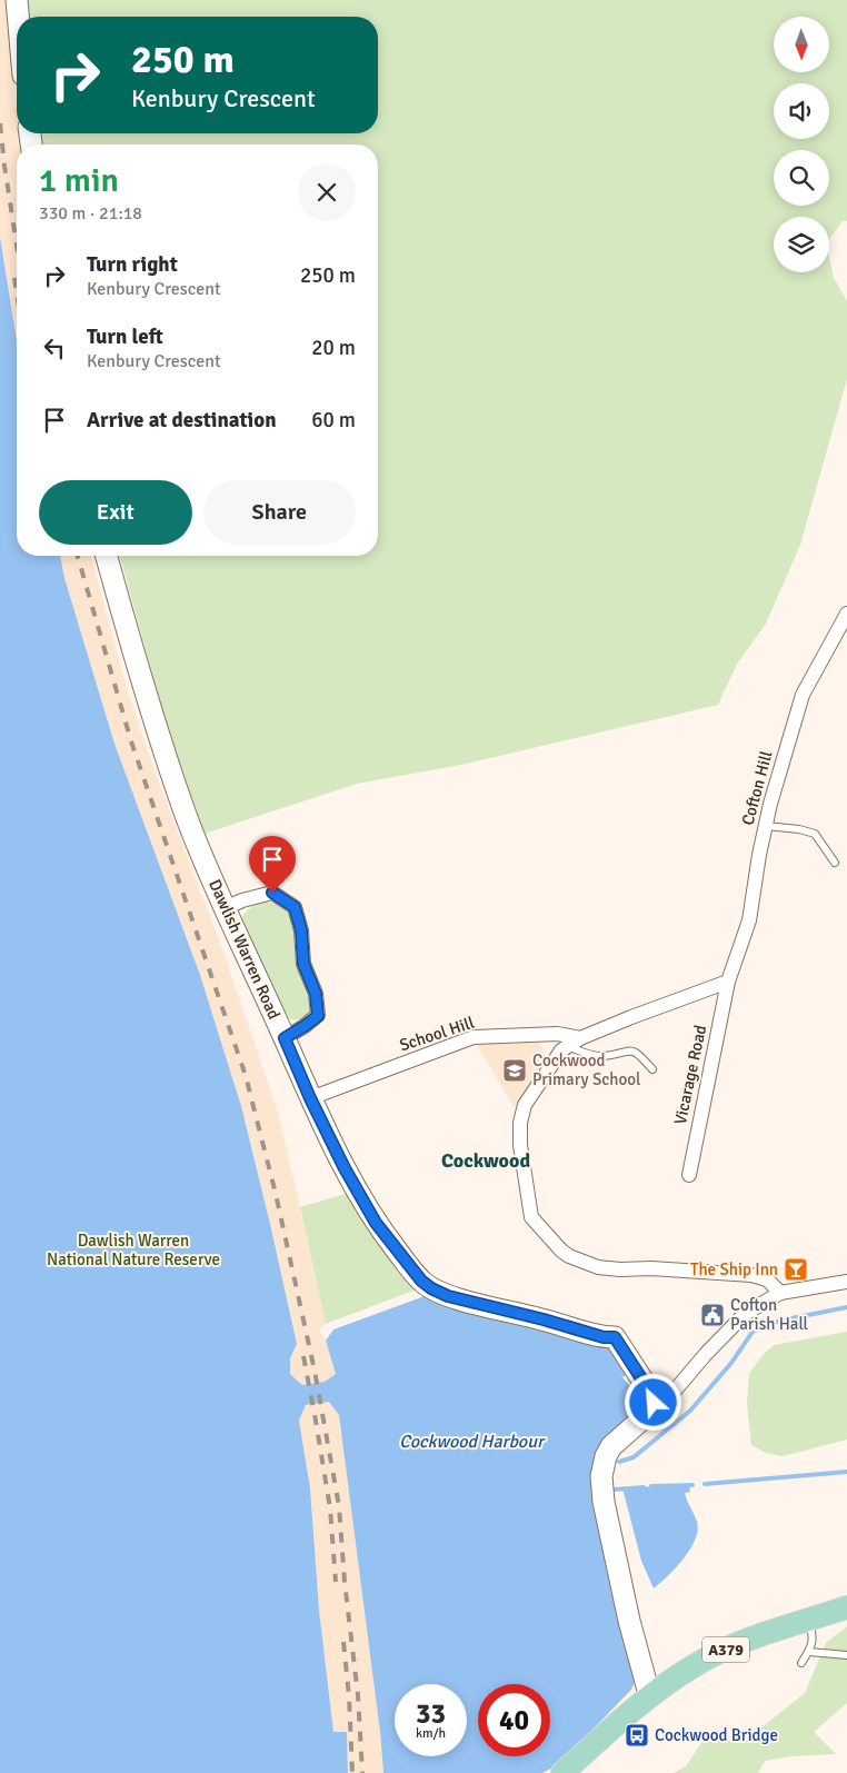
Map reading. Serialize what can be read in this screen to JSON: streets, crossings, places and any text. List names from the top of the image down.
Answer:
{
  "streets": {
    "main road": ["A379"],
    "street": [
      "Cofton Hill",
      "Dawlish Warren Road",
      "School Hill",
      "Vicarage Road"
    ]
  },
  "crossings": [
    ["Cofton Hill", "Vicarage Road"],
    ["Dawlish Warren Road", "School Hill"]
  ],
  "districts": ["Cockwood"],
  "water": ["Cockwood Harbour"],
  "parks": ["Dawlish Warren National Nature Reserve"],
  "places": {
    "school or university": ["Cockwood Primary School"],
    "bar": ["The Ship Inn"],
    "public building": ["Cofton Parish Hall"],
    "bus stop": ["Cockwood Bridge"]
  },
  "north": "bottom",
  "page": {
    "turn": ["250 m", "Kenbury Crescent"],
    "heading": ["1 min", "330 m · 21:18"],
    "list": [
      {
        "name": "Turn right",
        "note": "Kenbury Crescent",
        "value": "250 m"
      },
      {
        "name": "Turn left",
        "note": "Kenbury Crescent",
        "value": "20 m"
      },
      {
        "name": "Arrive at destination",
        "value": "60 m"
      }
    ],
    "buttons": ["Exit", "Share"],
    "speed": "33 km/h",
    "limit": "40"
  }
}
